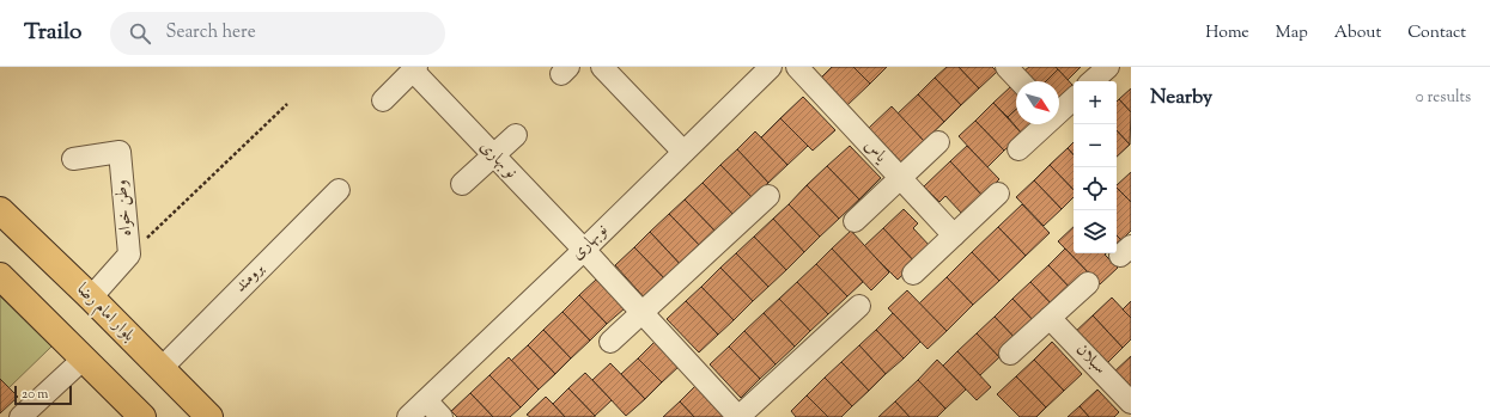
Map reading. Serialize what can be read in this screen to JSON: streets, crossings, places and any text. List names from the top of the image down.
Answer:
{
  "streets": {
    "main road": ["بلوار امام رضا"],
    "street": [
      "یاس",
      "نو بهاری",
      "وطن خواه",
      "نوبهاری",
      "برومند",
      "سبلان"
    ]
  },
  "crossings": [
    ["نو بهاری", "نوبهاری"],
    ["وطن خواه", "بلوار امام رضا"],
    ["برومند", "بلوار امام رضا"]
  ],
  "scale_bar": "20 m",
  "north": "bottom right",
  "page": {
    "header": "Trailo",
    "search": "Search here",
    "nav": [
      "Home",
      "Map",
      "About",
      "Contact"
    ],
    "heading": ["Nearby", "0 results"],
    "map_buttons": ["+", "−"],
    "scale": "20 m"
  }
}
